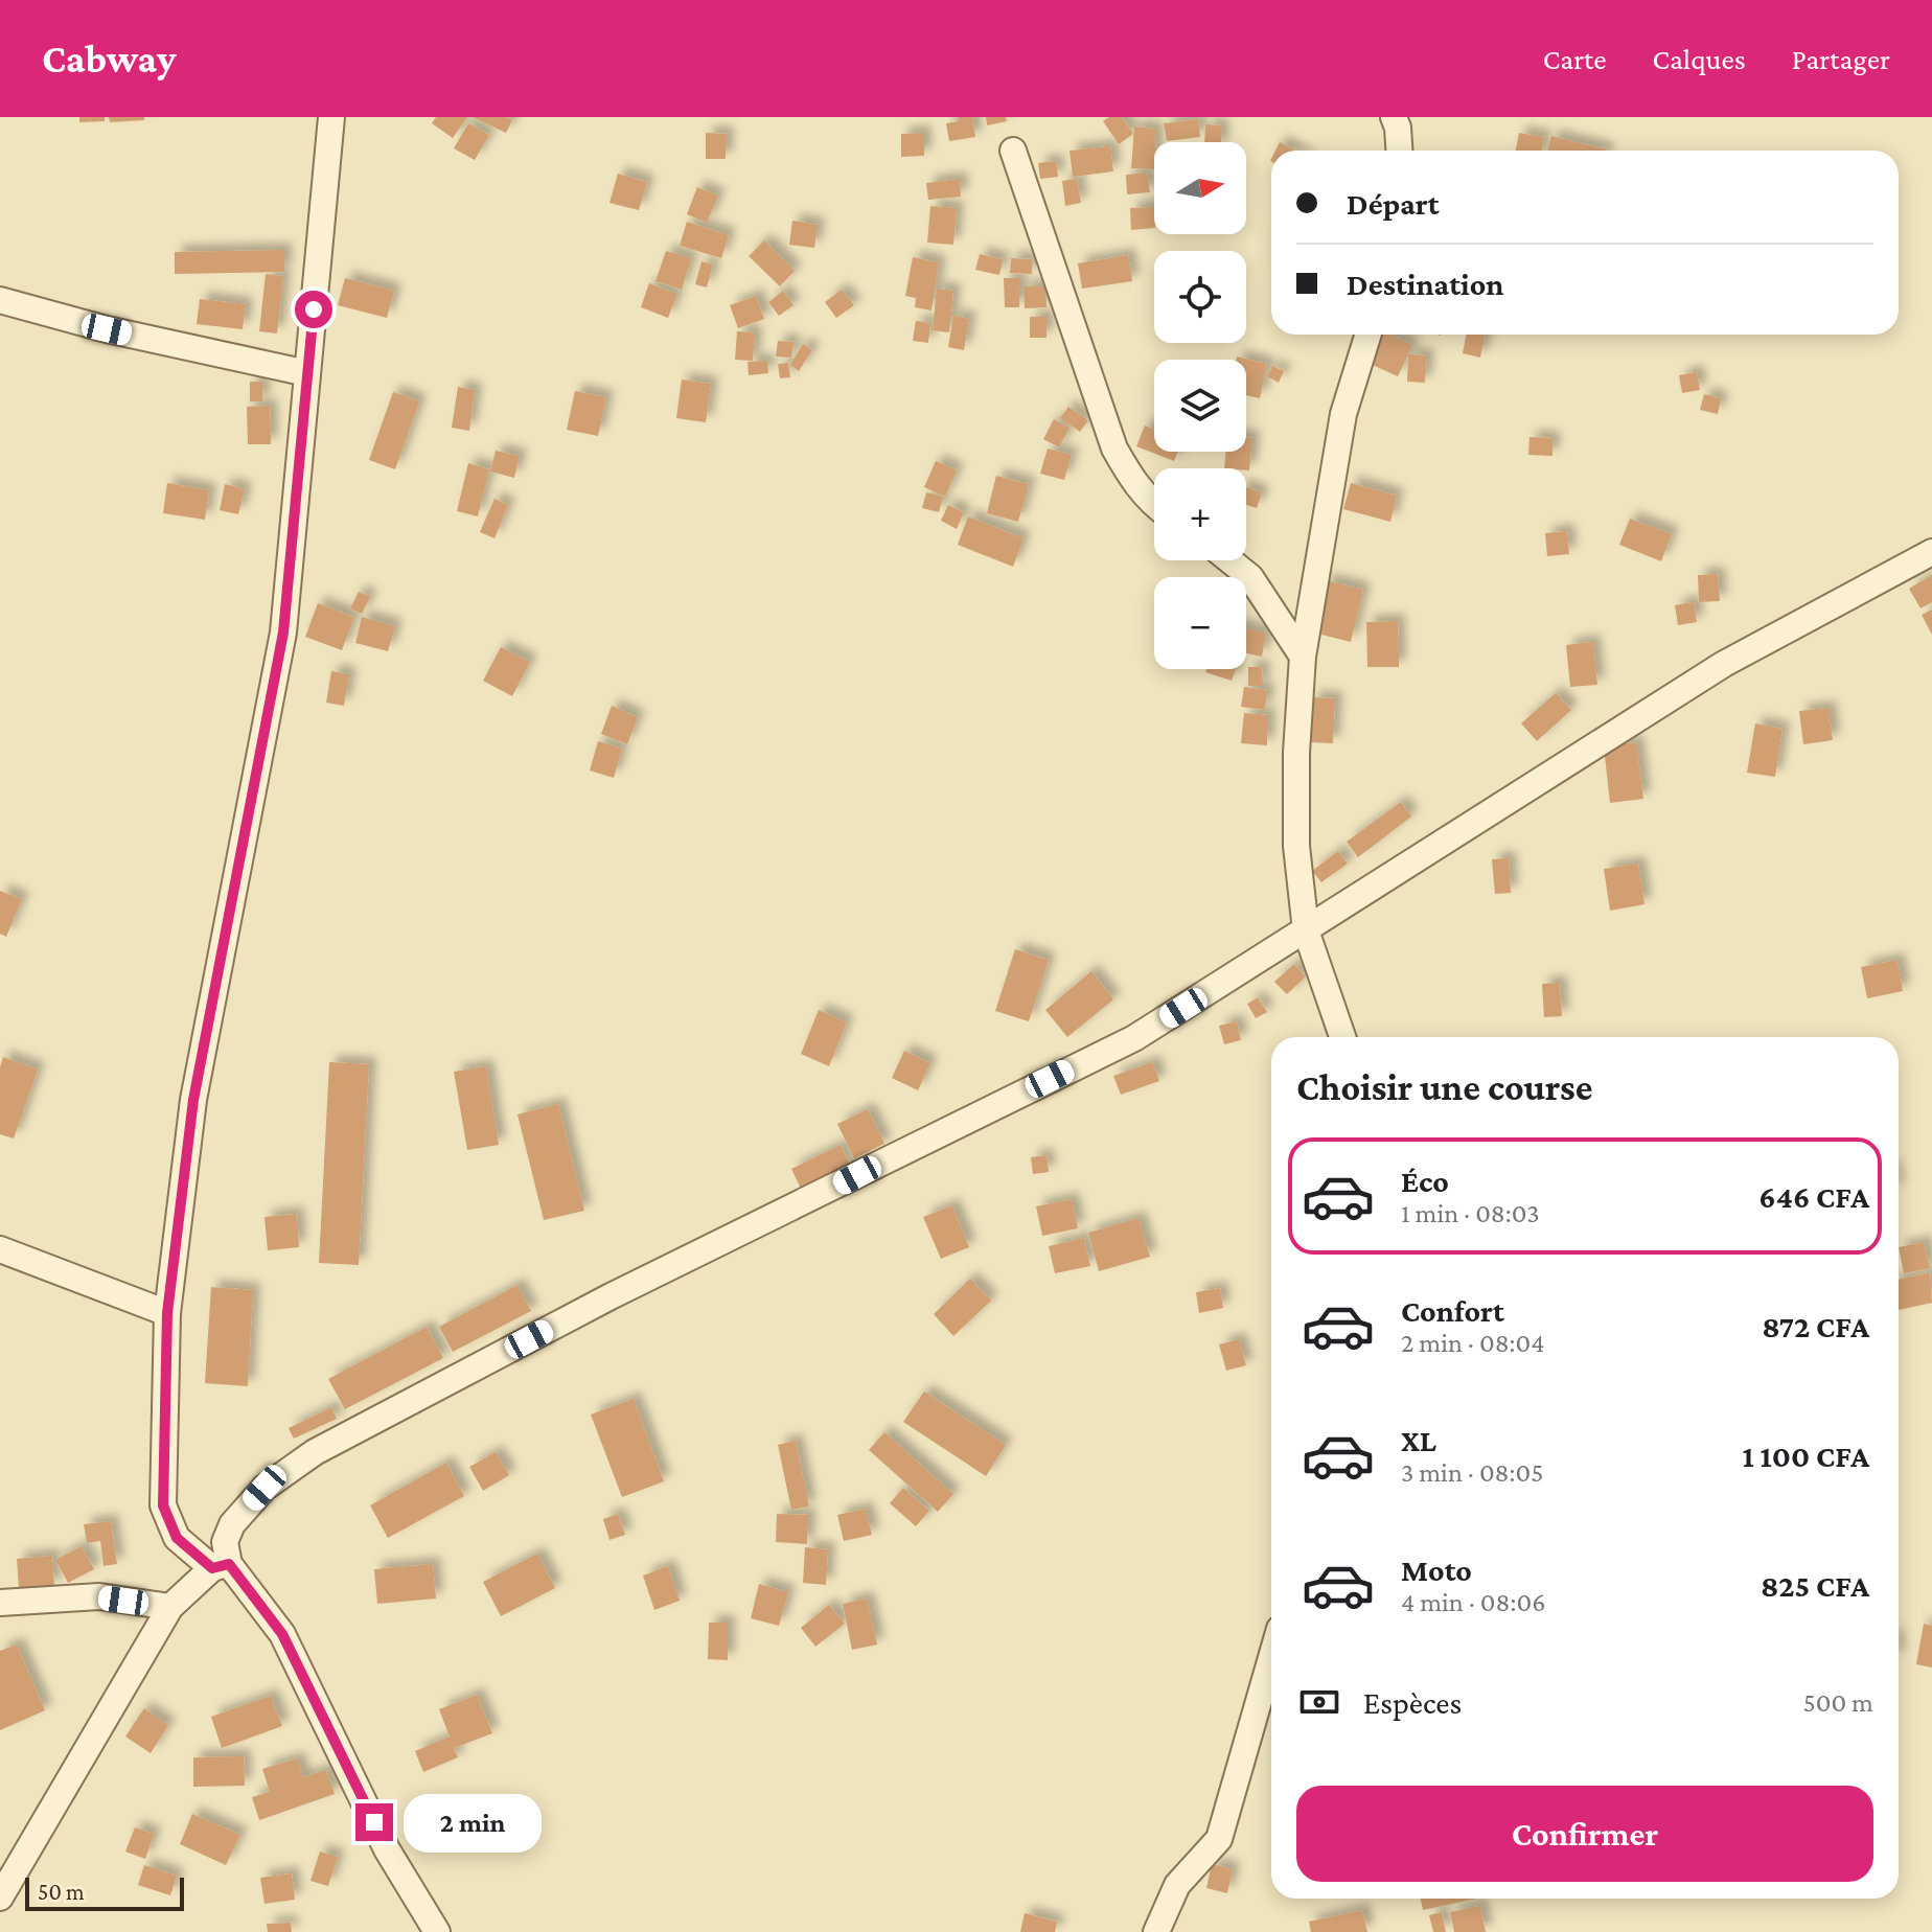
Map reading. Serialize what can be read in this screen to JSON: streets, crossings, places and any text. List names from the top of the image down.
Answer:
{
  "scale_bar": "50 m",
  "north": "right",
  "page": {
    "header": "Cabway",
    "nav": ["Carte", "Calques", "Partager"],
    "map_buttons": ["+", "−"],
    "banner": ["Départ", "Destination"],
    "heading": "Choisir une course",
    "list": [
      {
        "name": "Éco",
        "note": "1 min · 08:03",
        "value": "646 CFA"
      },
      {
        "name": "Confort",
        "note": "2 min · 08:04",
        "value": "872 CFA"
      },
      {
        "name": "XL",
        "note": "3 min · 08:05",
        "value": "1 100 CFA"
      },
      {
        "name": "Moto",
        "note": "4 min · 08:06",
        "value": "825 CFA"
      }
    ],
    "pay": ["Espèces", "500 m"],
    "buttons": "Confirmer",
    "bubble": "2 min",
    "scale": "50 m"
  }
}
